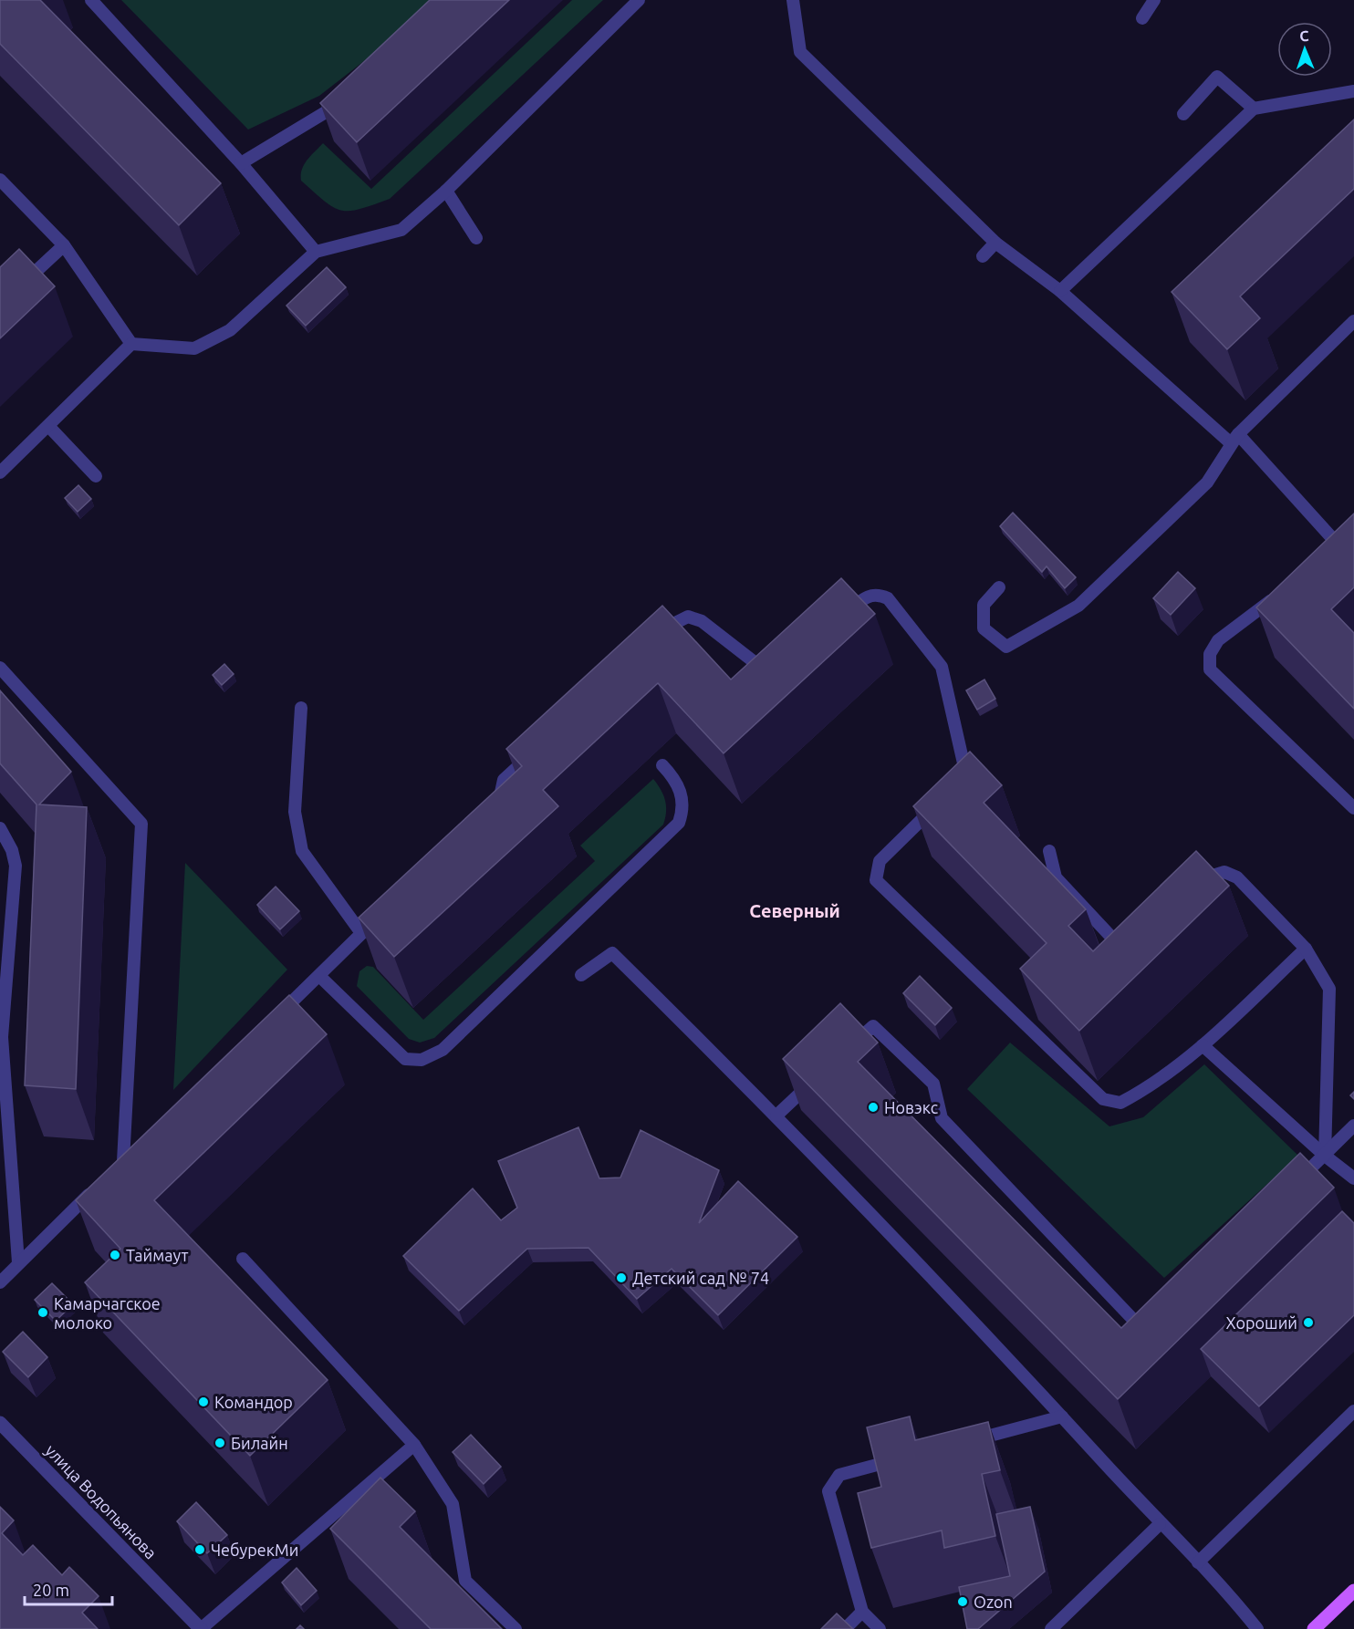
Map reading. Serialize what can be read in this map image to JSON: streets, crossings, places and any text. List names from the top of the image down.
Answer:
{
  "streets": {
    "street": ["улица Водопьянова"]
  },
  "districts": ["Северный"],
  "places": [
    "Новэкс",
    "Таймаут",
    "Детский сад № 74",
    "Камарчагское молоко",
    "Хороший",
    "Командор",
    "Билайн",
    "ЧебурекМи",
    "Ozon"
  ],
  "scale_bar": "20 m",
  "north": "top"
}
